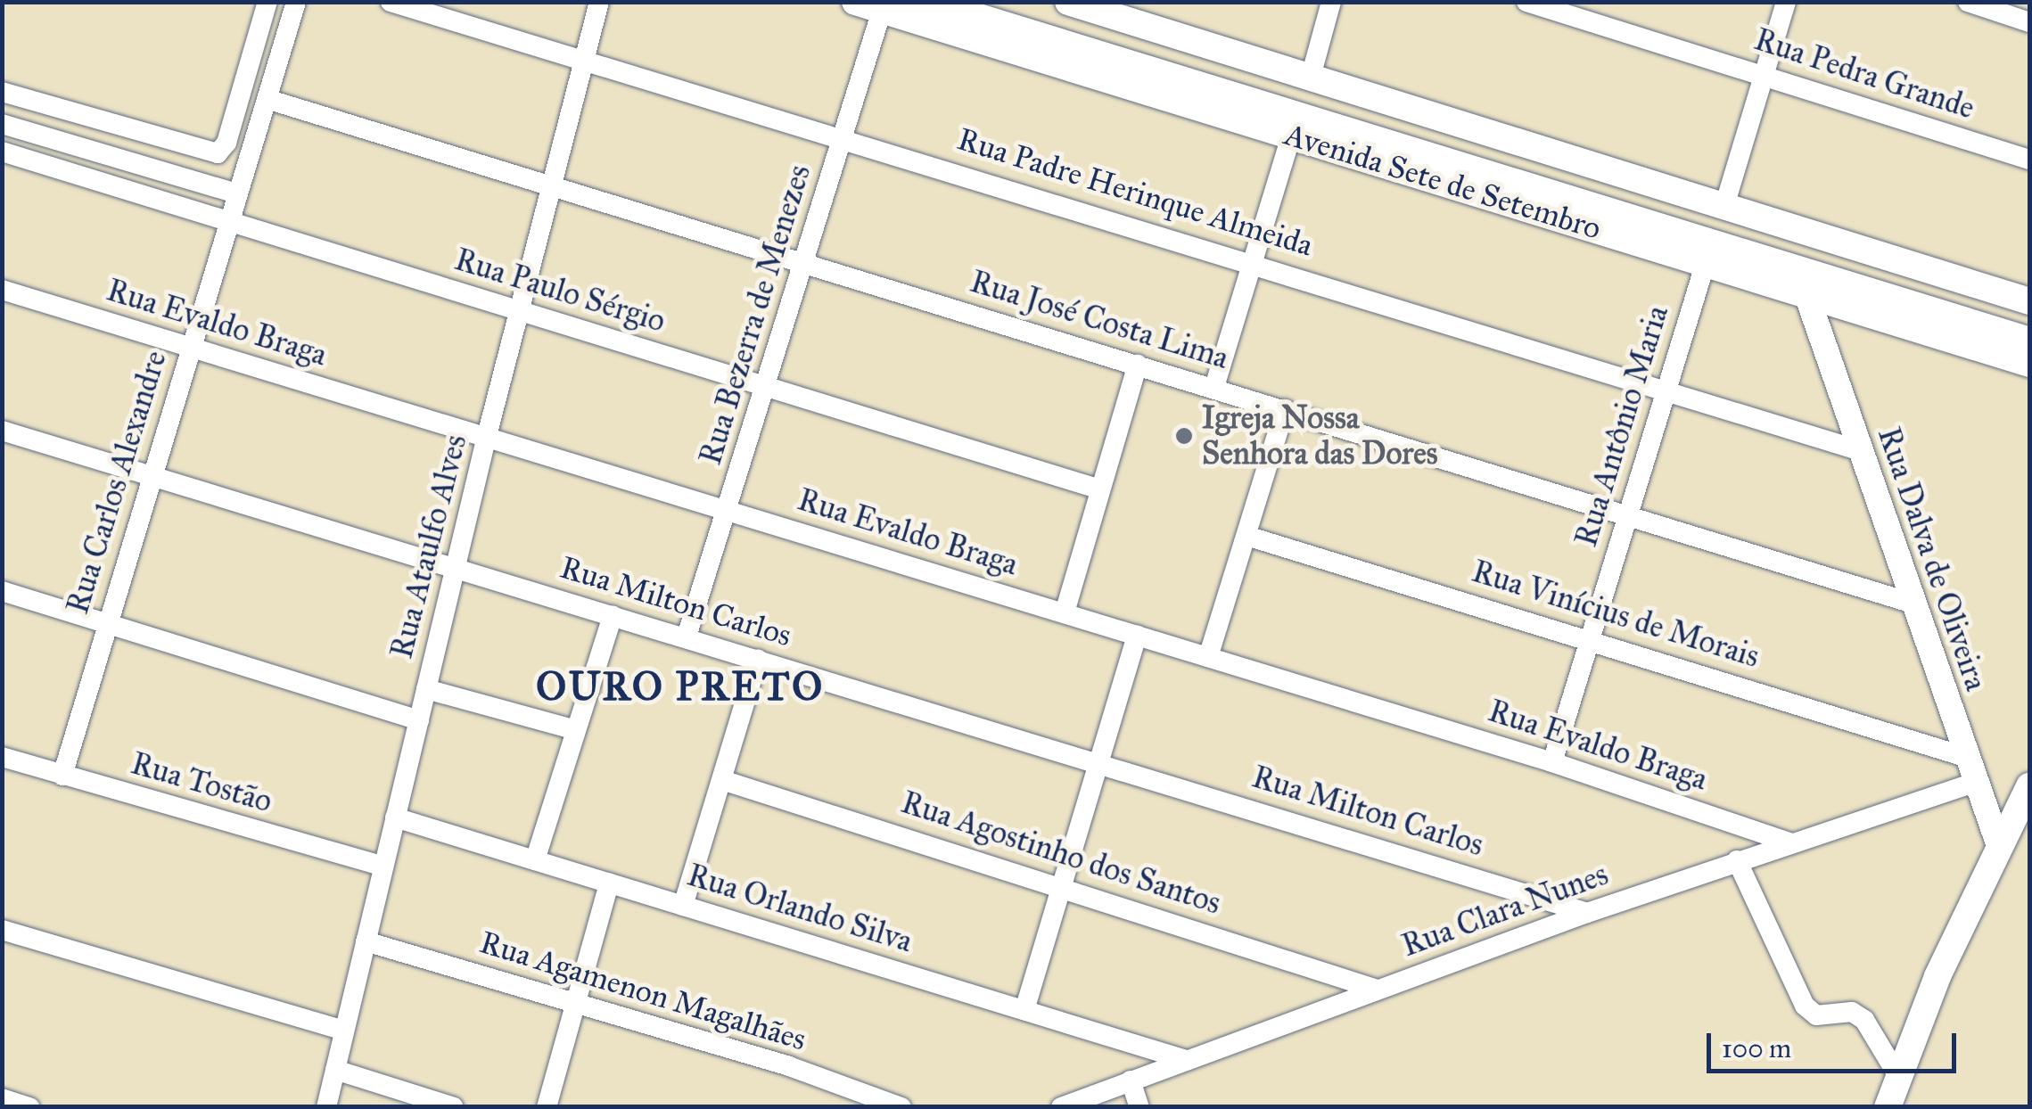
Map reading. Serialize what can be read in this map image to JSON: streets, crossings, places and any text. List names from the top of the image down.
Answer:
{
  "streets": {
    "highway": ["Avenida Sete de Setembro"],
    "street": [
      "Rua Pedra Grande",
      "Rua Padre Herinque Almeida",
      "Rua Paulo Sérgio",
      "Rua Bezerra de Menezes",
      "Rua José Costa Lima",
      "Rua Evaldo Braga",
      "Rua Antônio Maria",
      "Rua Carlos Alexandre",
      "Rua Ataulfo Alves",
      "Rua Dalva de Oliveira",
      "Rua Milton Carlos",
      "Rua Vinícius de Morais",
      "Rua Tostão",
      "Rua Agostinho dos Santos",
      "Rua Orlando Silva",
      "Rua Clara Nunes",
      "Rua Agamenon Magalhães"
    ]
  },
  "crossings": [
    ["Avenida Sete de Setembro", "Rua Bezerra de Menezes"],
    ["Avenida Sete de Setembro", "Rua Antônio Maria"],
    ["Avenida Sete de Setembro", "Rua Dalva de Oliveira"],
    ["Rua Padre Herinque Almeida", "Rua Bezerra de Menezes"],
    ["Rua Padre Herinque Almeida", "Rua Antônio Maria"],
    ["Rua Padre Herinque Almeida", "Rua Ataulfo Alves"],
    ["Rua Padre Herinque Almeida", "Rua Dalva de Oliveira"],
    ["Rua Paulo Sérgio", "Rua Bezerra de Menezes"],
    ["Rua Paulo Sérgio", "Rua Carlos Alexandre"],
    ["Rua Paulo Sérgio", "Rua Ataulfo Alves"],
    ["Rua Bezerra de Menezes", "Rua José Costa Lima"],
    ["Rua Bezerra de Menezes", "Rua Evaldo Braga"],
    ["Rua Bezerra de Menezes", "Rua Milton Carlos"],
    ["Rua José Costa Lima", "Rua Antônio Maria"],
    ["Rua José Costa Lima", "Rua Carlos Alexandre"],
    ["Rua José Costa Lima", "Rua Ataulfo Alves"],
    ["Rua José Costa Lima", "Rua Dalva de Oliveira"],
    ["Rua Evaldo Braga", "Rua Antônio Maria"],
    ["Rua Evaldo Braga", "Rua Carlos Alexandre"],
    ["Rua Evaldo Braga", "Rua Ataulfo Alves"],
    ["Rua Evaldo Braga", "Rua Clara Nunes"],
    ["Rua Antônio Maria", "Rua Vinícius de Morais"],
    ["Rua Carlos Alexandre", "Rua Milton Carlos"],
    ["Rua Carlos Alexandre", "Rua Tostão"],
    ["Rua Ataulfo Alves", "Rua Milton Carlos"],
    ["Rua Ataulfo Alves", "Rua Tostão"],
    ["Rua Ataulfo Alves", "Rua Orlando Silva"],
    ["Rua Ataulfo Alves", "Rua Agamenon Magalhães"],
    ["Rua Dalva de Oliveira", "Rua Vinícius de Morais"],
    ["Rua Dalva de Oliveira", "Rua Clara Nunes"],
    ["Rua Milton Carlos", "Rua Clara Nunes"],
    ["Rua Agostinho dos Santos", "Rua Clara Nunes"],
    ["Rua Orlando Silva", "Rua Clara Nunes"]
  ],
  "districts": ["OURO PRETO"],
  "places": ["Igreja Nossa Senhora das Dores"],
  "scale_bar": "100 m"
}
